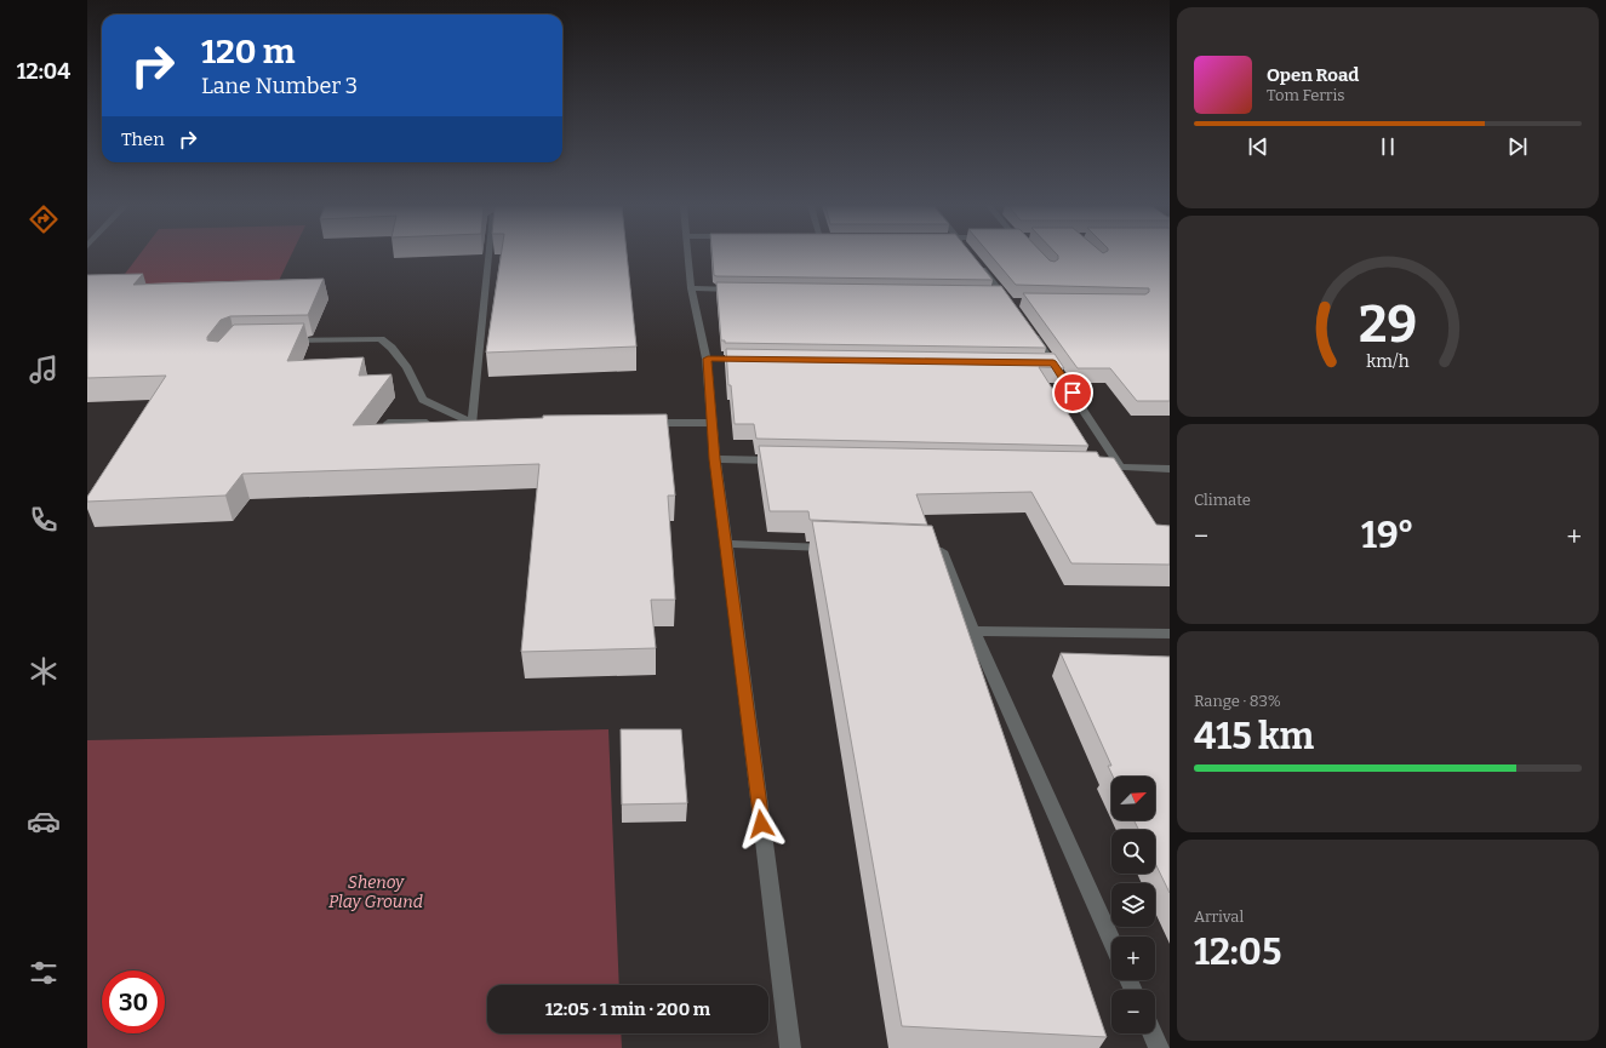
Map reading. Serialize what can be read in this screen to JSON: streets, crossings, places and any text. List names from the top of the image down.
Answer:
{
  "parks": ["Shenoy Play Ground"],
  "north": "top right",
  "page": {
    "tabs": "12:04",
    "turn": ["120 m", "Lane Number 3"],
    "song": ["Open Road", "Tom Ferris"],
    "then": "Then",
    "tile": [
      "Climate",
      ["Range · 83%", "415 km"],
      ["Arrival", "12:05"]
    ],
    "heat": ["−", "19°", "+"],
    "map_buttons": ["+", "−"],
    "limit": "30",
    "trip": "12:05 · 1 min · 200 m",
    "gauge": ["29", "km/h"]
  }
}
